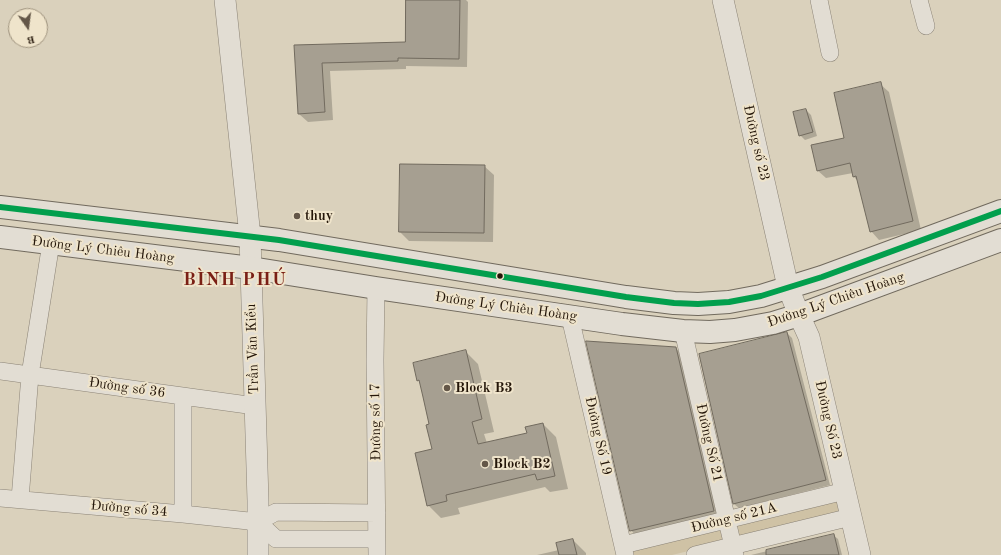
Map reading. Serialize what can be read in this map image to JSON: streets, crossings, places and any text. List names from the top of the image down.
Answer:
{
  "streets": {
    "main road": ["Đường Lý Chiêu Hoàng"],
    "street": [
      "Đường số 23",
      "Trần Văn Kiểu",
      "Đường số 36",
      "Đường Số 23",
      "Đường số 17",
      "Đường Số 19",
      "Đường Số 21",
      "Đường số 34",
      "Đường số 21A"
    ]
  },
  "crossings": [
    ["Đường số 23", "Đường Lý Chiêu Hoàng"],
    ["Đường số 23", "Đường Số 23"],
    ["Đường Lý Chiêu Hoàng", "Trần Văn Kiểu"],
    ["Đường Lý Chiêu Hoàng", "Đường Số 23"],
    ["Đường Lý Chiêu Hoàng", "Đường số 17"],
    ["Đường Lý Chiêu Hoàng", "Đường Số 19"],
    ["Đường Lý Chiêu Hoàng", "Đường Số 21"],
    ["Trần Văn Kiểu", "Đường số 36"],
    ["Trần Văn Kiểu", "Đường số 34"],
    ["Đường Số 23", "Đường số 21A"],
    ["Đường Số 19", "Đường số 21A"],
    ["Đường Số 21", "Đường số 21A"]
  ],
  "districts": ["BÌNH PHÚ"],
  "places": ["thuy", "Block B3", "Block B2"],
  "north": "bottom"
}
